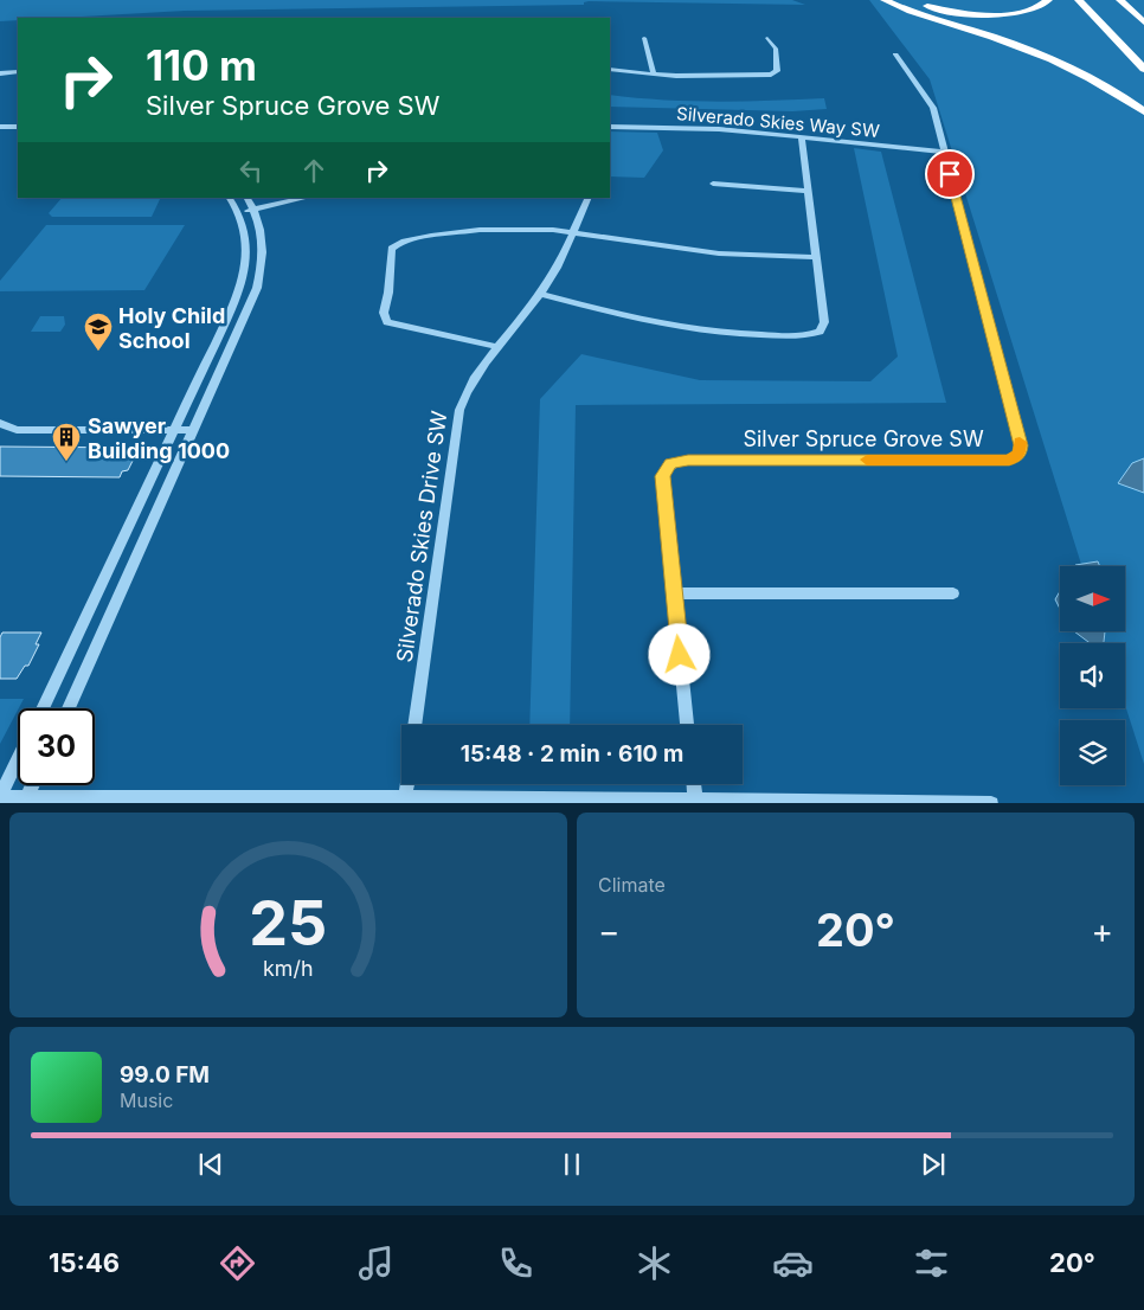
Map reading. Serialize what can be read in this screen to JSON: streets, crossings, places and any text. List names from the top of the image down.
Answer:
{
  "streets": {
    "street": ["Silverado Skies Way SW", "Silver Spruce Grove SW", "Silverado Skies Drive SW"]
  },
  "crossings": [
    ["Silverado Skies Way SW", "Silver Spruce Grove SW"]
  ],
  "places": {
    "school or university": ["Holy Child School"],
    "building": ["Sawyer Building 1000"]
  },
  "north": "right",
  "page": {
    "turn": ["110 m", "Silver Spruce Grove SW"],
    "limit": "30",
    "trip": "15:48 · 2 min · 610 m",
    "tile": "Climate",
    "heat": ["−", "20°", "+"],
    "song": ["99.0 FM", "Music"],
    "tabs": ["15:46", "20°"],
    "gauge": ["25", "km/h"]
  }
}
